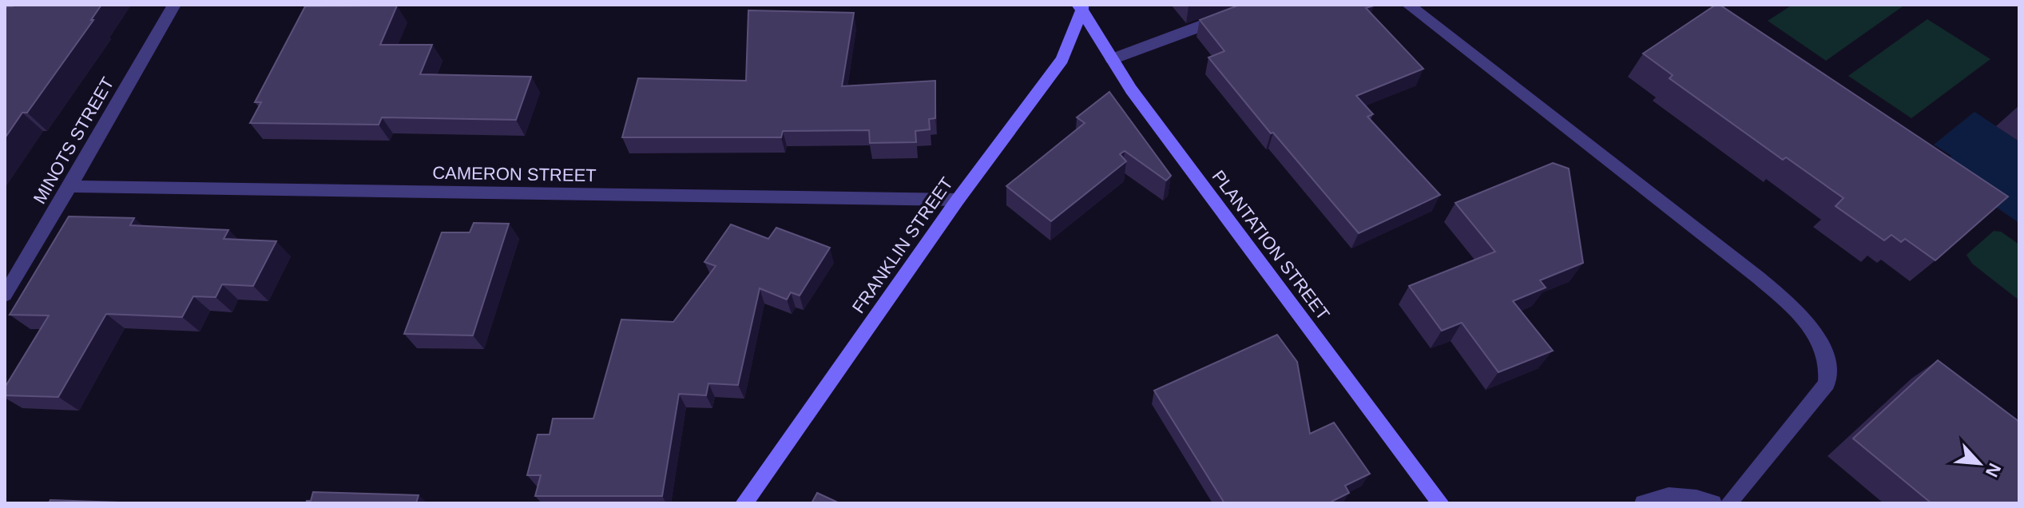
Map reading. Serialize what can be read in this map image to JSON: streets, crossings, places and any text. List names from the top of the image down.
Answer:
{
  "streets": {
    "street": [
      "MINOTS STREET",
      "CAMERON STREET",
      "FRANKLIN STREET",
      "PLANTATION STREET"
    ]
  },
  "crossings": [
    ["MINOTS STREET", "CAMERON STREET"],
    ["CAMERON STREET", "FRANKLIN STREET"],
    ["FRANKLIN STREET", "PLANTATION STREET"]
  ],
  "north": "bottom right"
}
